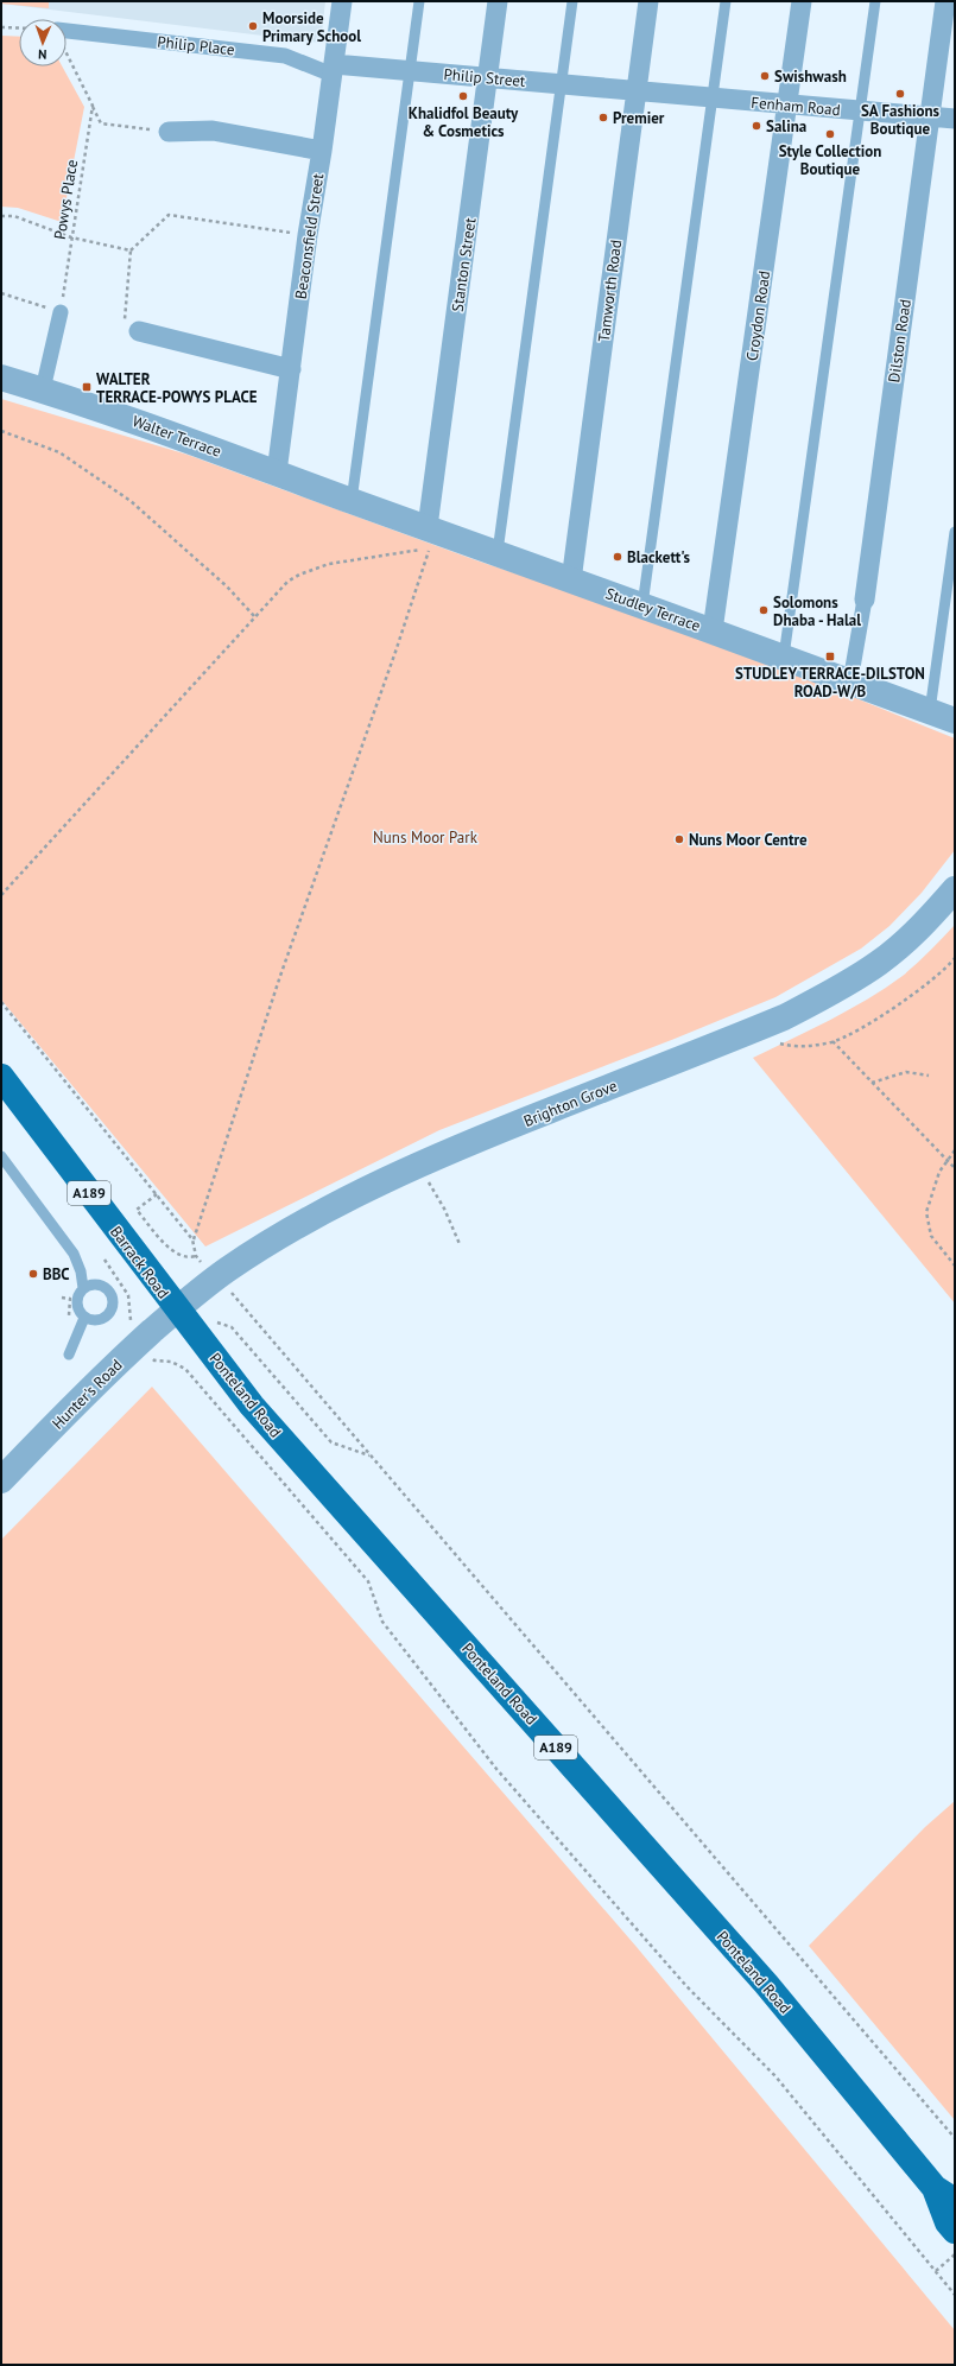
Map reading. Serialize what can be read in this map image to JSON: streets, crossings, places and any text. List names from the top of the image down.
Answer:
{
  "streets": {
    "main road": ["A189", "Barrack Road", "Ponteland Road"],
    "street": [
      "Philip Place",
      "Philip Street",
      "Fenham Road",
      "Beaconsfield Street",
      "Stanton Street",
      "Tamworth Road",
      "Croydon Road",
      "Dilston Road",
      "Walter Terrace",
      "Studley Terrace",
      "Brighton Grove",
      "Hunter's Road"
    ],
    "path": ["Powys Place"]
  },
  "crossings": [
    ["Philip Place", "Philip Street"],
    ["Philip Place", "Beaconsfield Street"],
    ["Philip Street", "Fenham Road"],
    ["Philip Street", "Beaconsfield Street"],
    ["Philip Street", "Stanton Street"],
    ["Philip Street", "Tamworth Road"],
    ["Fenham Road", "Tamworth Road"],
    ["Fenham Road", "Croydon Road"],
    ["Fenham Road", "Dilston Road"],
    ["Beaconsfield Street", "Walter Terrace"],
    ["Stanton Street", "Studley Terrace"],
    ["Tamworth Road", "Studley Terrace"],
    ["Croydon Road", "Studley Terrace"],
    ["Dilston Road", "Studley Terrace"],
    ["Walter Terrace", "Studley Terrace"],
    ["Brighton Grove", "Barrack Road"],
    ["Brighton Grove", "Hunter's Road"],
    ["Brighton Grove", "Ponteland Road"],
    ["Barrack Road", "Hunter's Road"],
    ["Barrack Road", "Ponteland Road"],
    ["Hunter's Road", "Ponteland Road"]
  ],
  "parks": ["Nuns Moor Park"],
  "places": {
    "other": [
      "Moorside Primary School",
      "Swishwash",
      "SA Fashions Boutique",
      "Khalidfol Beauty & Cosmetics",
      "Premier",
      "Salina",
      "Style Collection Boutique",
      "Blackett's",
      "Solomons Dhaba - Halal",
      "Nuns Moor Centre",
      "BBC"
    ],
    "transit": ["WALTER TERRACE-POWYS PLACE", "STUDLEY TERRACE-DILSTON ROAD-W/B"]
  },
  "north": "bottom"
}
